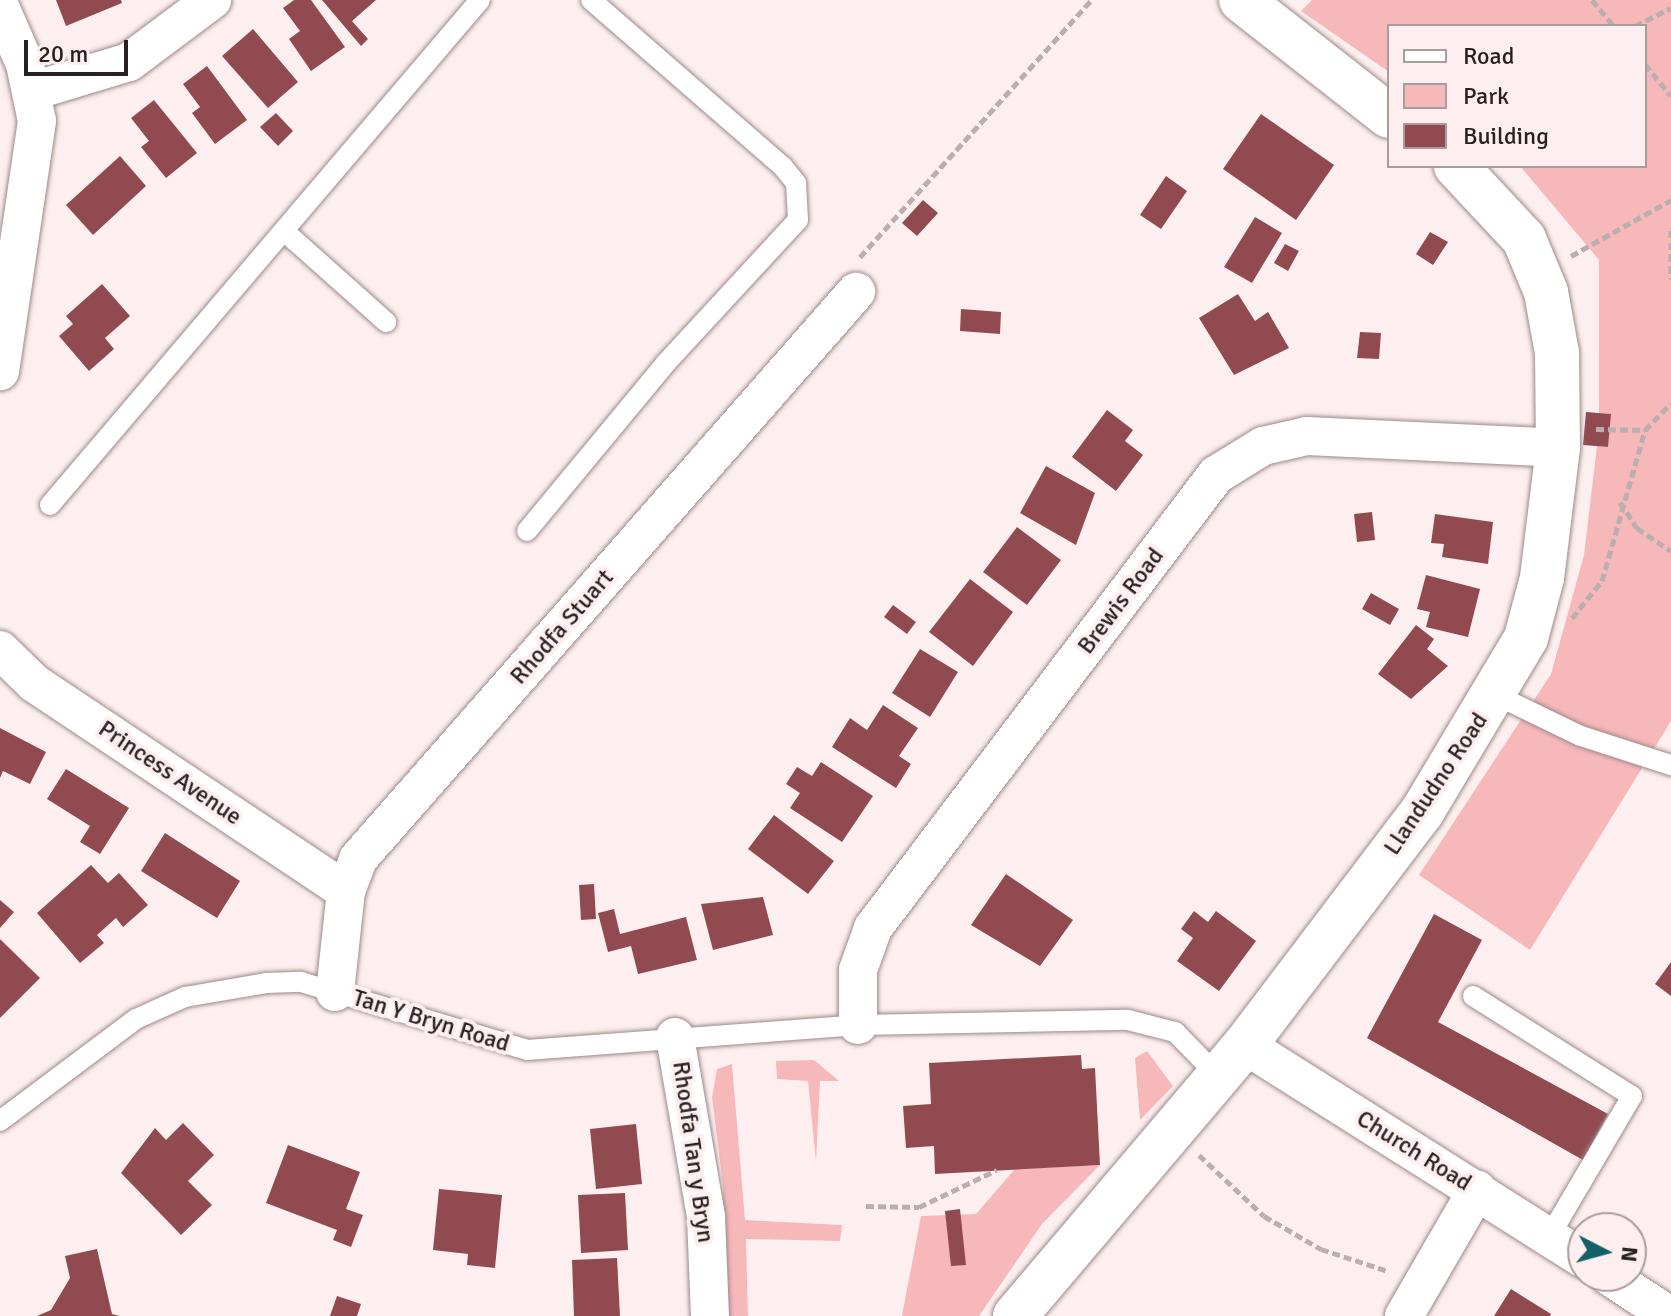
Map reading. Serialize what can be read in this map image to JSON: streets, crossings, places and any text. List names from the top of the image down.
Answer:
{
  "streets": {
    "main road": ["Llandudno Road"],
    "street": [
      "Brewis Road",
      "Rhodfa Stuart",
      "Princess Avenue",
      "Church Road",
      "Rhodfa Tan y Bryn"
    ],
    "lane": ["Tan Y Bryn Road"]
  },
  "crossings": [
    ["Brewis Road", "Llandudno Road"],
    ["Brewis Road", "Tan Y Bryn Road"],
    ["Rhodfa Stuart", "Princess Avenue"],
    ["Rhodfa Stuart", "Tan Y Bryn Road"],
    ["Llandudno Road", "Tan Y Bryn Road"],
    ["Llandudno Road", "Church Road"],
    ["Tan Y Bryn Road", "Church Road"],
    ["Tan Y Bryn Road", "Rhodfa Tan y Bryn"]
  ],
  "legend": ["Road", "Park", "Building"],
  "scale_bar": "20 m",
  "north": "right"
}
